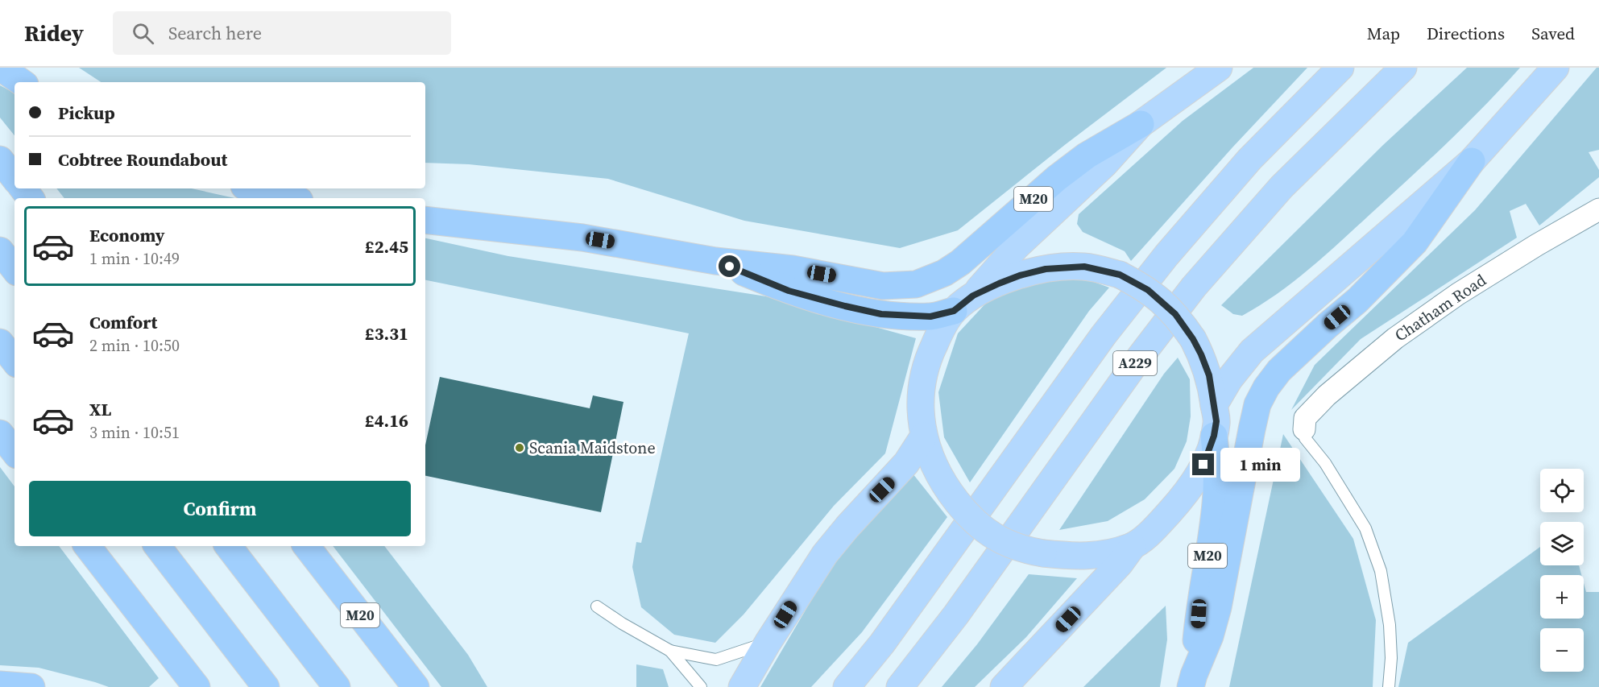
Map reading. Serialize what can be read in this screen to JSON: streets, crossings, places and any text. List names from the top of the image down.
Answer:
{
  "streets": {
    "highway": ["M20", "A229"],
    "street": ["Chatham Road"]
  },
  "places": ["Scania Maidstone"],
  "page": {
    "header": "Ridey",
    "search": "Search here",
    "nav": ["Map", "Directions", "Saved"],
    "banner": ["Pickup", "Cobtree Roundabout"],
    "list": [
      {
        "name": "Economy",
        "note": "1 min · 10:49",
        "value": "£2.45"
      },
      {
        "name": "Comfort",
        "note": "2 min · 10:50",
        "value": "£3.31"
      },
      {
        "name": "XL",
        "note": "3 min · 10:51",
        "value": "£4.16"
      }
    ],
    "bubble": "1 min",
    "map_buttons": ["+", "−"],
    "buttons": "Confirm"
  }
}
